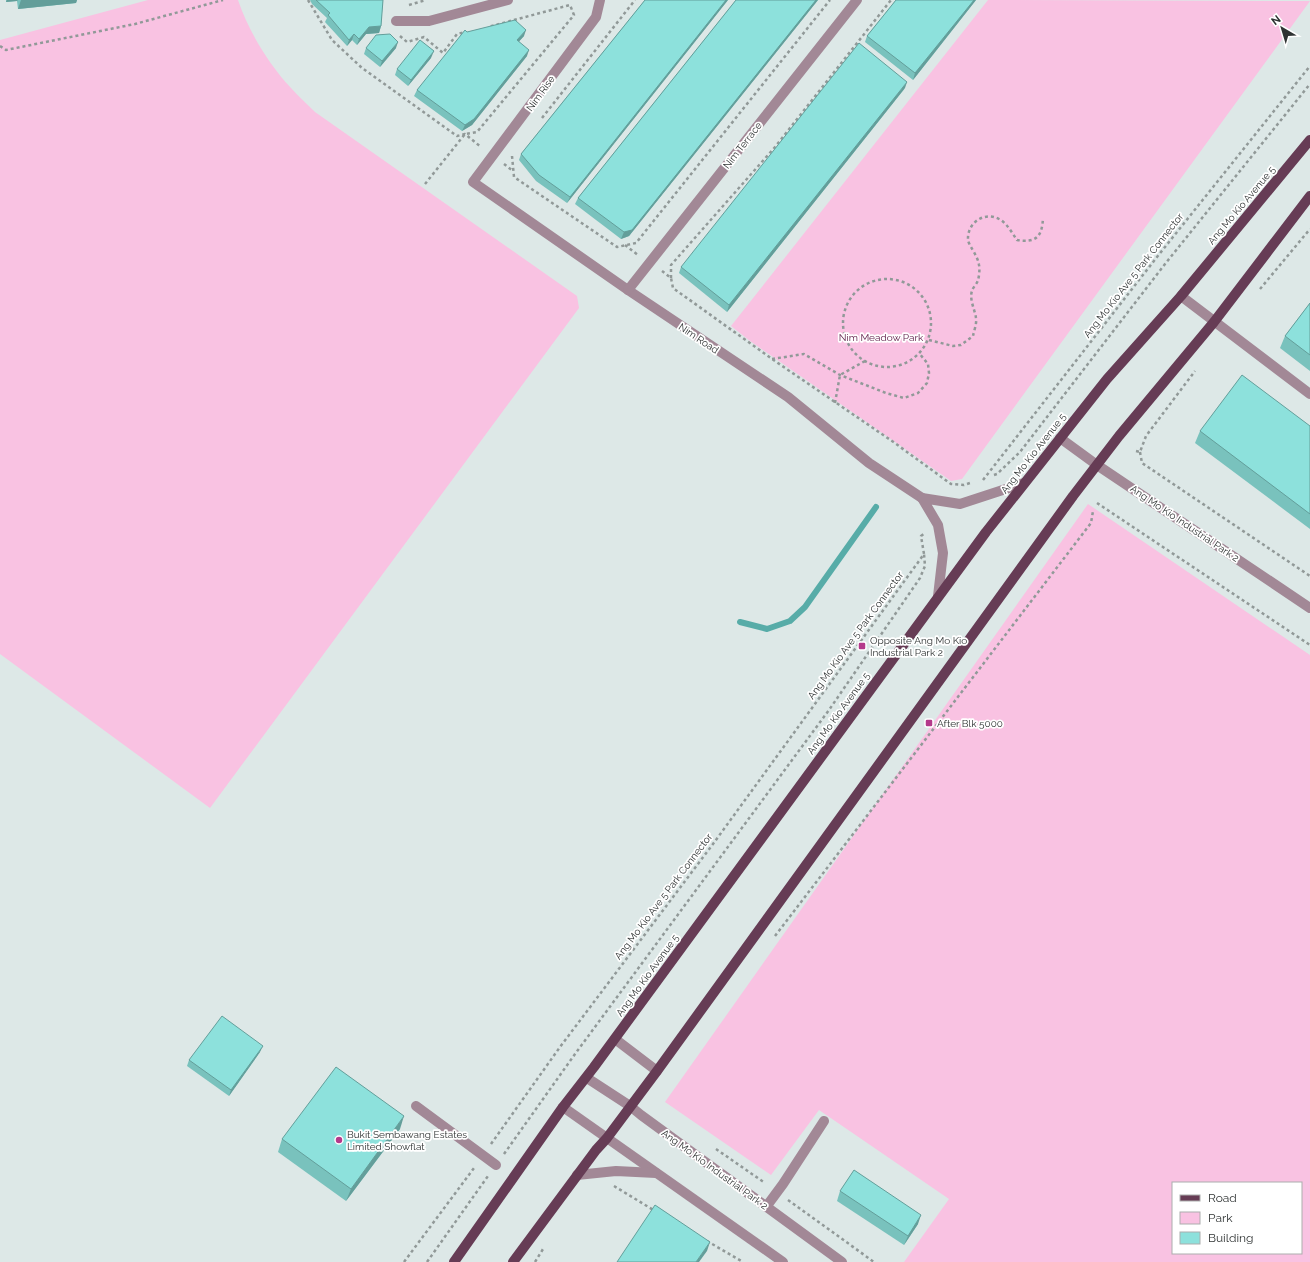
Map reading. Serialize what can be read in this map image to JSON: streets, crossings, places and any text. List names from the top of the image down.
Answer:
{
  "streets": {
    "main road": ["Ang Mo Kio Avenue 5"],
    "street": [
      "Nim Rise",
      "Nim Terrace",
      "Nim Road",
      "Ang Mo Kio Industrial Park 2"
    ],
    "path": ["Ang Mo Kio Ave 5 Park Connector"]
  },
  "crossings": [
    ["Nim Rise", "Nim Road"],
    ["Nim Terrace", "Nim Road"],
    ["Ang Mo Kio Avenue 5", "Ang Mo Kio Industrial Park 2"]
  ],
  "parks": ["Nim Meadow Park"],
  "places": {
    "transit": ["Opposite Ang Mo Kio Industrial Park 2", "After Blk 5000"],
    "other": ["Bukit Sembawang Estates Limited Showflat"]
  },
  "legend": ["Road", "Park", "Building"],
  "north": "top left"
}
